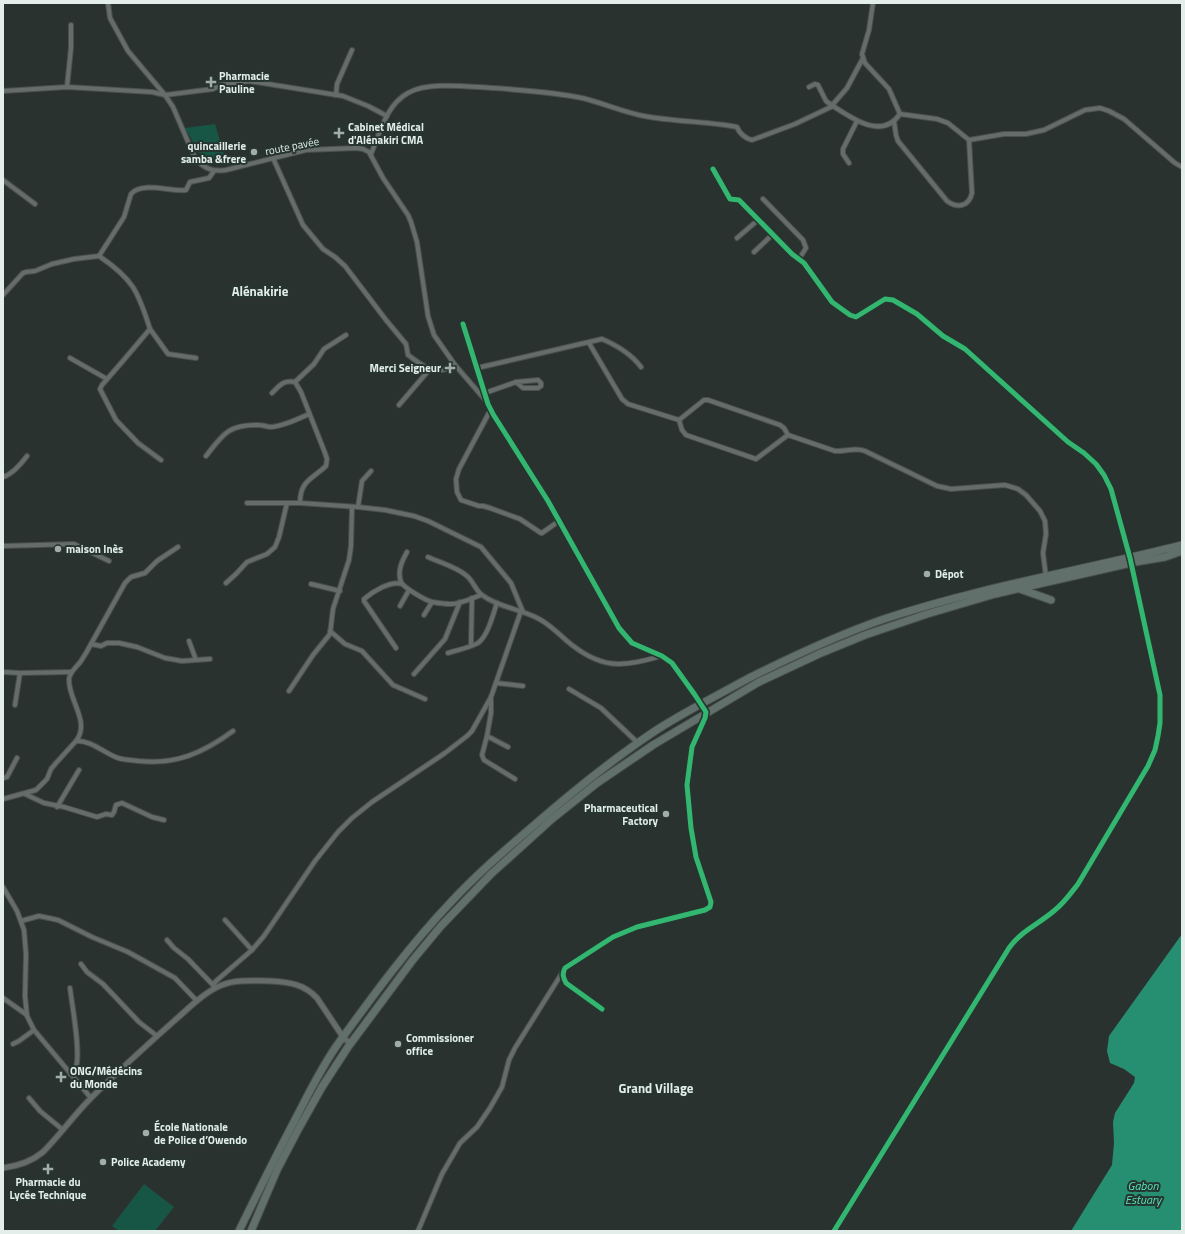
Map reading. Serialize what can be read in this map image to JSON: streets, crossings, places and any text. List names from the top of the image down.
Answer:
{
  "streets": {
    "street": ["route pavée"]
  },
  "districts": ["Alénakirie", "Grand Village"],
  "water": ["Gabon Estuary"],
  "places": {
    "health": [
      "Pharmacie Pauline",
      "Cabinet Médical d'Alénakiri CMA",
      "Merci Seigneur",
      "ONG/Médécins du Monde",
      "Pharmacie du Lycée Technique"
    ],
    "other": [
      "quincaillerie samba &frere",
      "maison Inès",
      "Dépot",
      "Pharmaceutical Factory",
      "Commissioner office",
      "École Nationale de Police d’Owendo",
      "Police Academy"
    ]
  }
}
